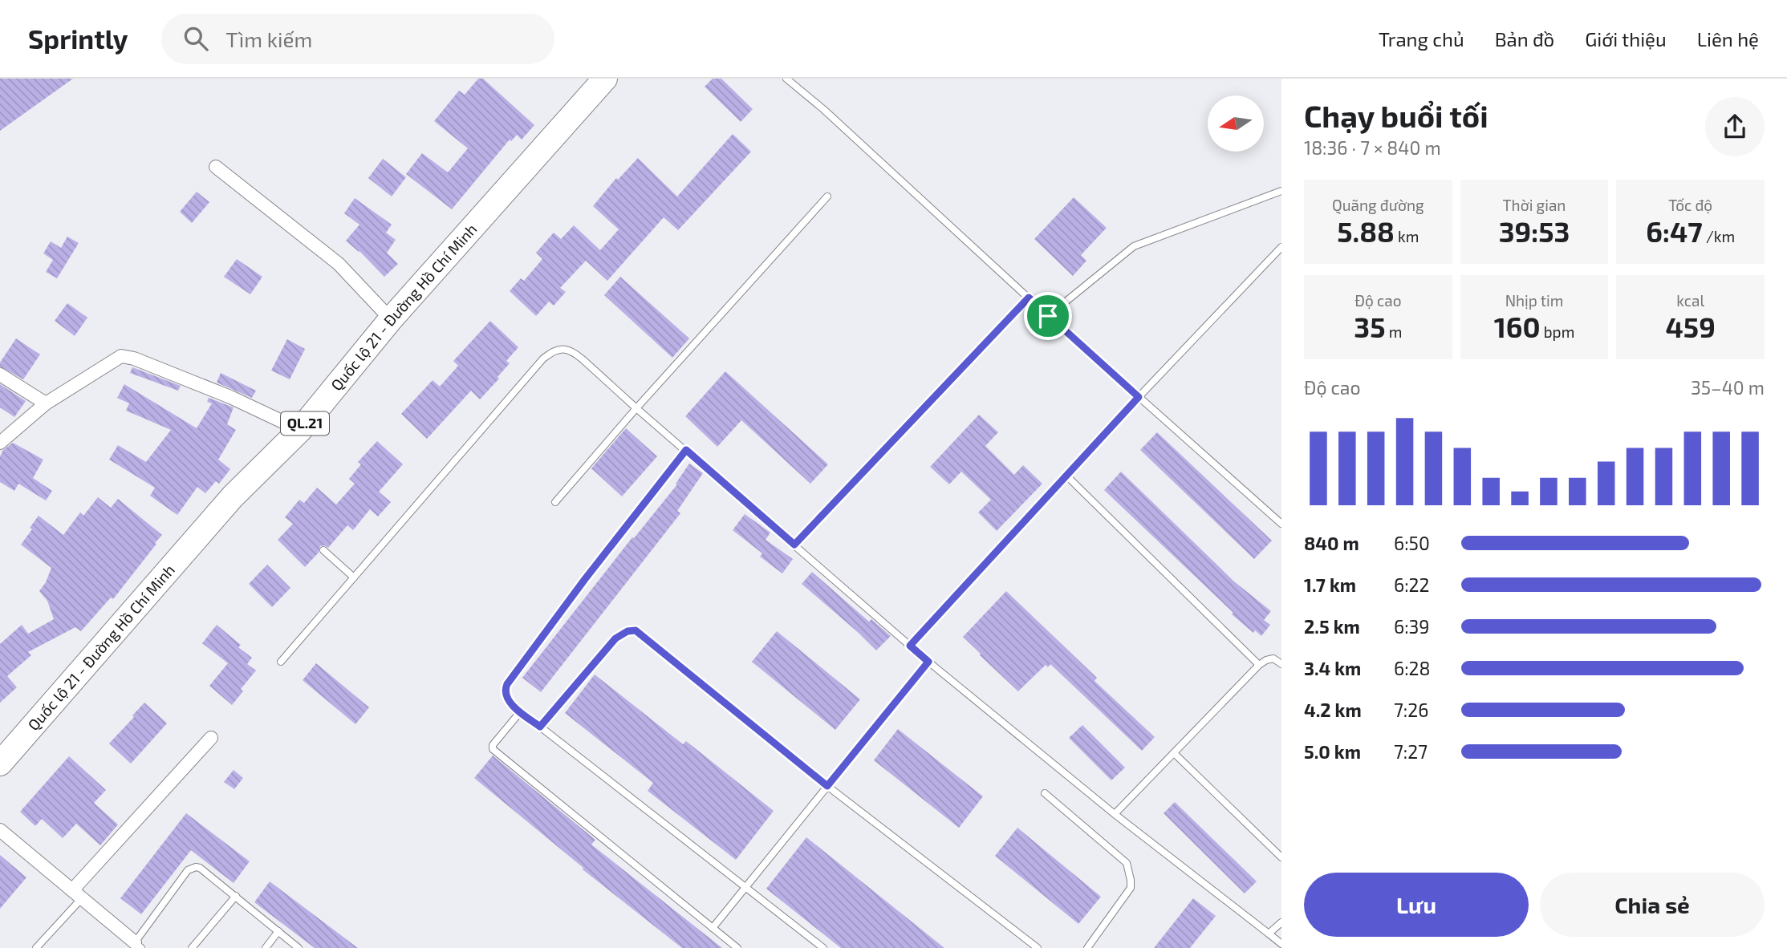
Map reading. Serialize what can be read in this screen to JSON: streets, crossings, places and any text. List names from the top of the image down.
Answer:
{
  "streets": {
    "highway": ["Quốc lộ 21 - Đường Hồ Chí Minh", "QL.21"]
  },
  "north": "left",
  "page": {
    "header": "Sprintly",
    "search": "Tìm kiếm",
    "nav": [
      "Trang chủ",
      "Bản đồ",
      "Giới thiệu",
      "Liên hệ"
    ],
    "heading": ["Chạy buổi tối", "18:36 · 7 × 840 m"],
    "stats": [
      ["Quãng đường", "5.88 km"],
      ["Thời gian", "39:53"],
      ["Tốc độ", "6:47 /km"],
      ["Độ cao", "35 m"],
      ["Nhịp tim", "160 bpm"],
      ["kcal", "459"]
    ],
    "chart": ["Độ cao", "35–40 m"],
    "list": [
      {
        "name": "840 m",
        "note": "6:50"
      },
      {
        "name": "1.7 km",
        "note": "6:22"
      },
      {
        "name": "2.5 km",
        "note": "6:39"
      },
      {
        "name": "3.4 km",
        "note": "6:28"
      },
      {
        "name": "4.2 km",
        "note": "7:26"
      },
      {
        "name": "5.0 km",
        "note": "7:27"
      }
    ],
    "buttons": ["Lưu", "Chia sẻ"]
  }
}
